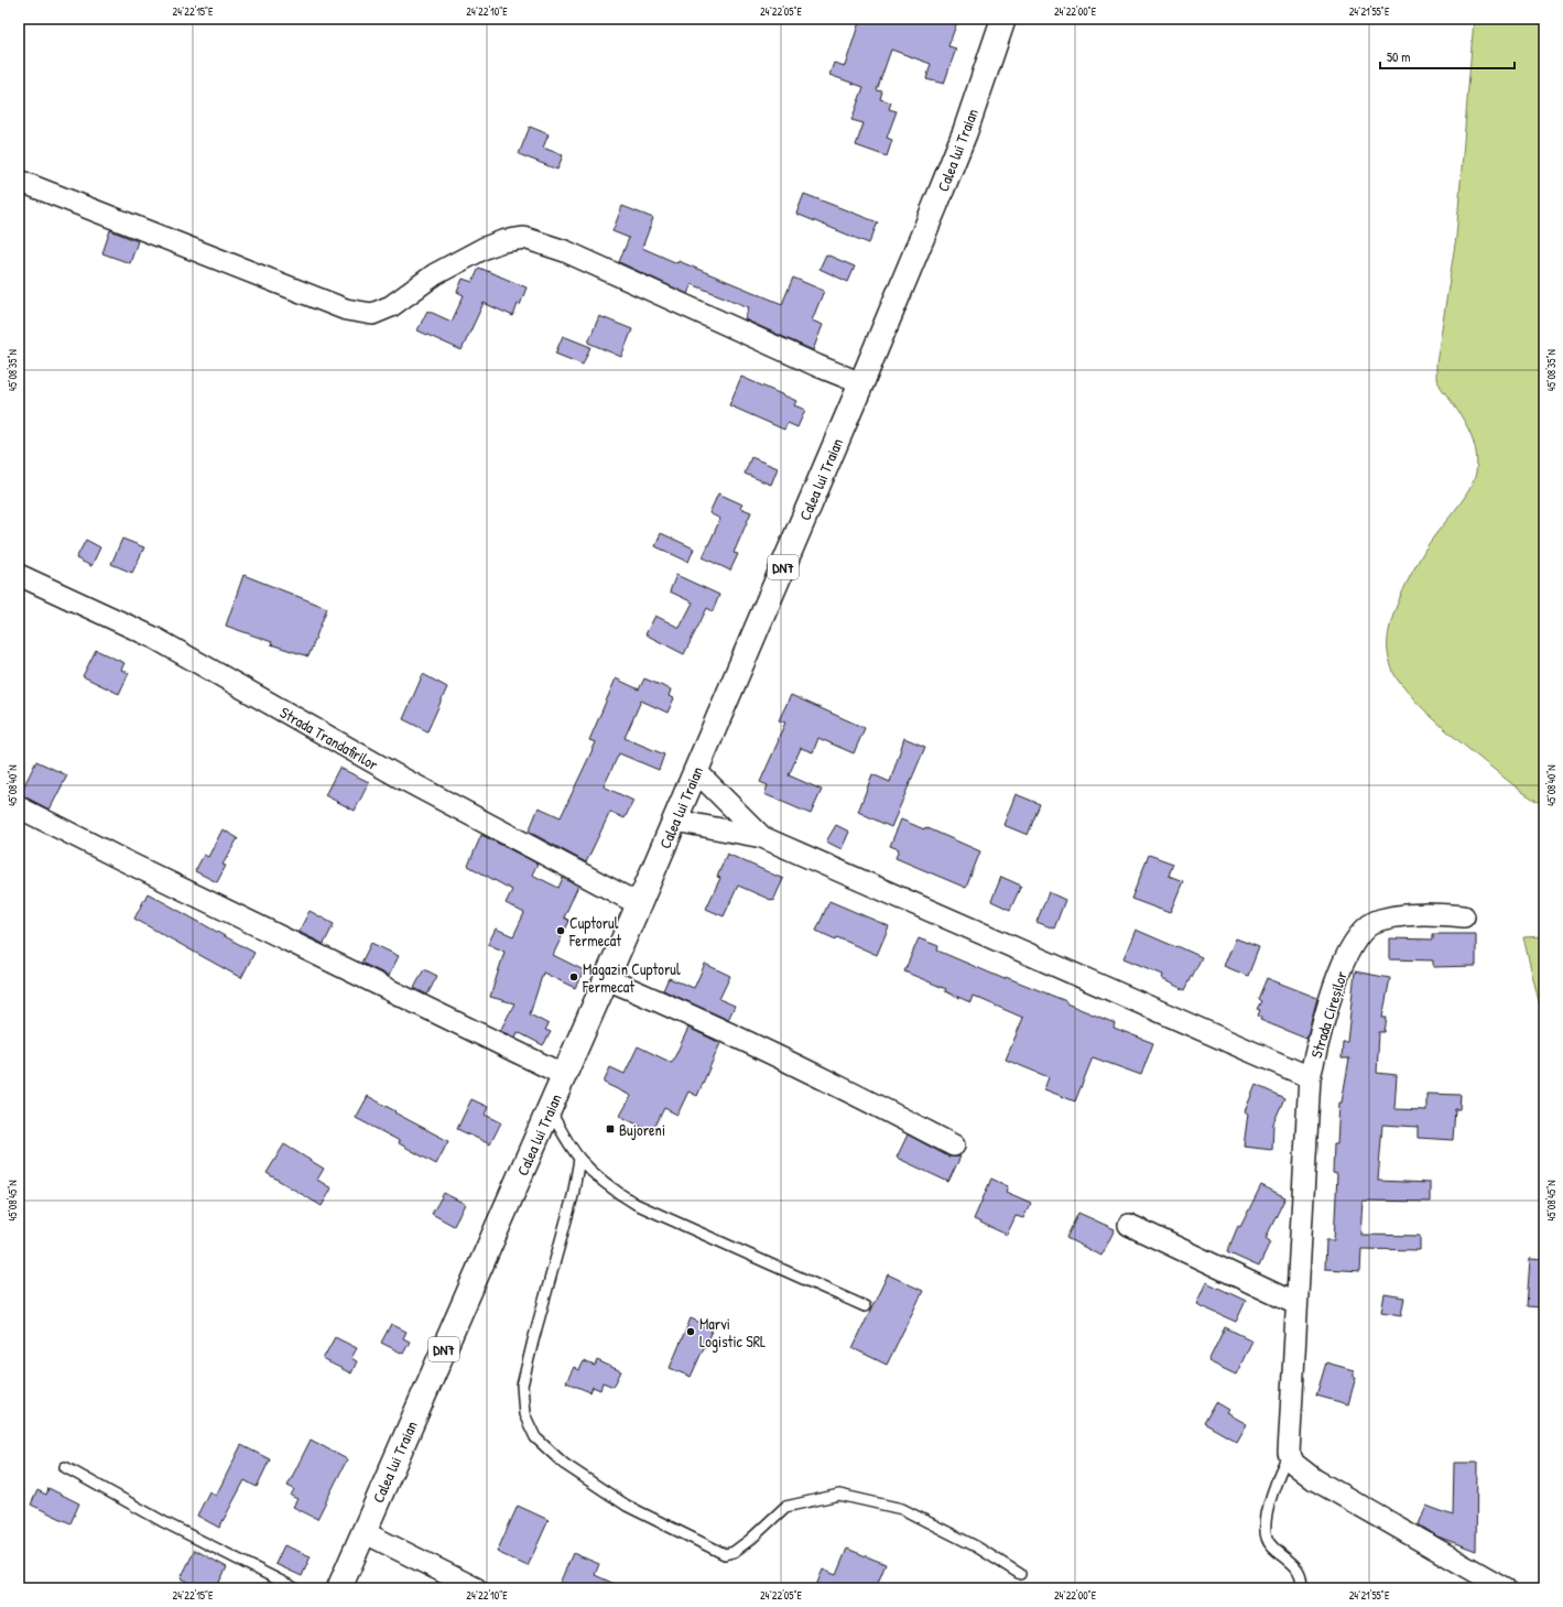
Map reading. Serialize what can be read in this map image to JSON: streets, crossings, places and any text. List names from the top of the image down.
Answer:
{
  "streets": {
    "highway": ["Calea lui Traian", "DN7"],
    "street": ["Strada Trandafirilor", "Strada Cireșilor"]
  },
  "crossings": [
    ["Calea lui Traian", "Strada Trandafirilor"]
  ],
  "places": {
    "other": ["Cuptorul Fermecat", "Magazin Cuptorul Fermecat", "Marvi Logistic SRL"],
    "transit": ["Bujoreni"]
  },
  "scale_bar": "50 m",
  "coordinates": [
    "24°22'15\"E",
    "24°22'10\"E",
    "24°22'05\"E",
    "24°22'00\"E",
    "24°21'55\"E",
    "45°08'35\"N",
    "45°08'40\"N",
    "45°08'45\"N"
  ]
}
